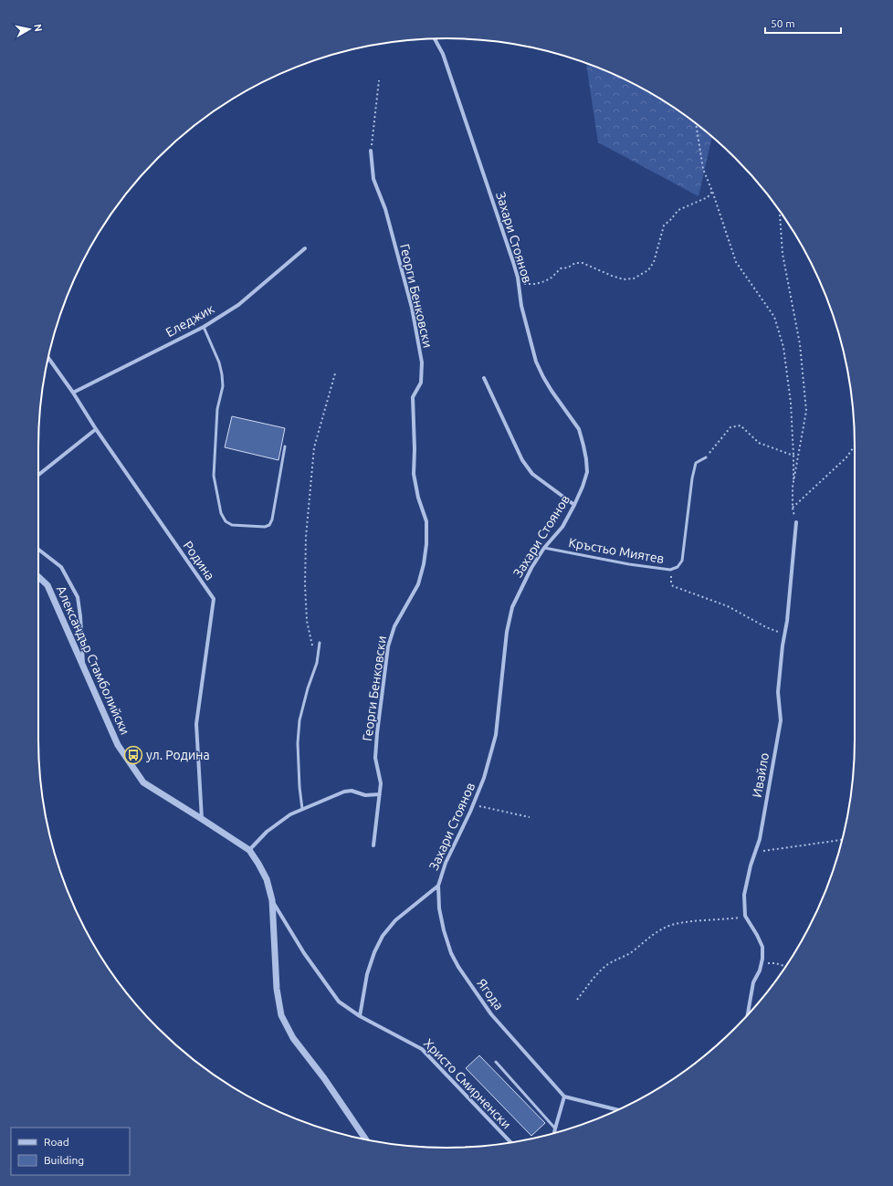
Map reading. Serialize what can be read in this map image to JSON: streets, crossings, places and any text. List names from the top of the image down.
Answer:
{
  "streets": {
    "street": [
      "Захари Стоянов",
      "Георги Бенковски",
      "Еледжик",
      "Родина",
      "Александър Стамболийски",
      "Ивайло",
      "Ягода",
      "Христо Смирненски"
    ],
    "lane": ["Кръстьо Миятев"]
  },
  "crossings": [
    ["Захари Стоянов", "Кръстьо Миятев"],
    ["Захари Стоянов", "Ягода"],
    ["Захари Стоянов", "Христо Смирненски"],
    ["Еледжик", "Родина"],
    ["Родина", "Александър Стамболийски"],
    ["Александър Стамболийски", "Христо Смирненски"]
  ],
  "places": {
    "bus stop": ["ул. Родина"]
  },
  "legend": ["Road", "Building"],
  "scale_bar": "50 m",
  "north": "right"
}
